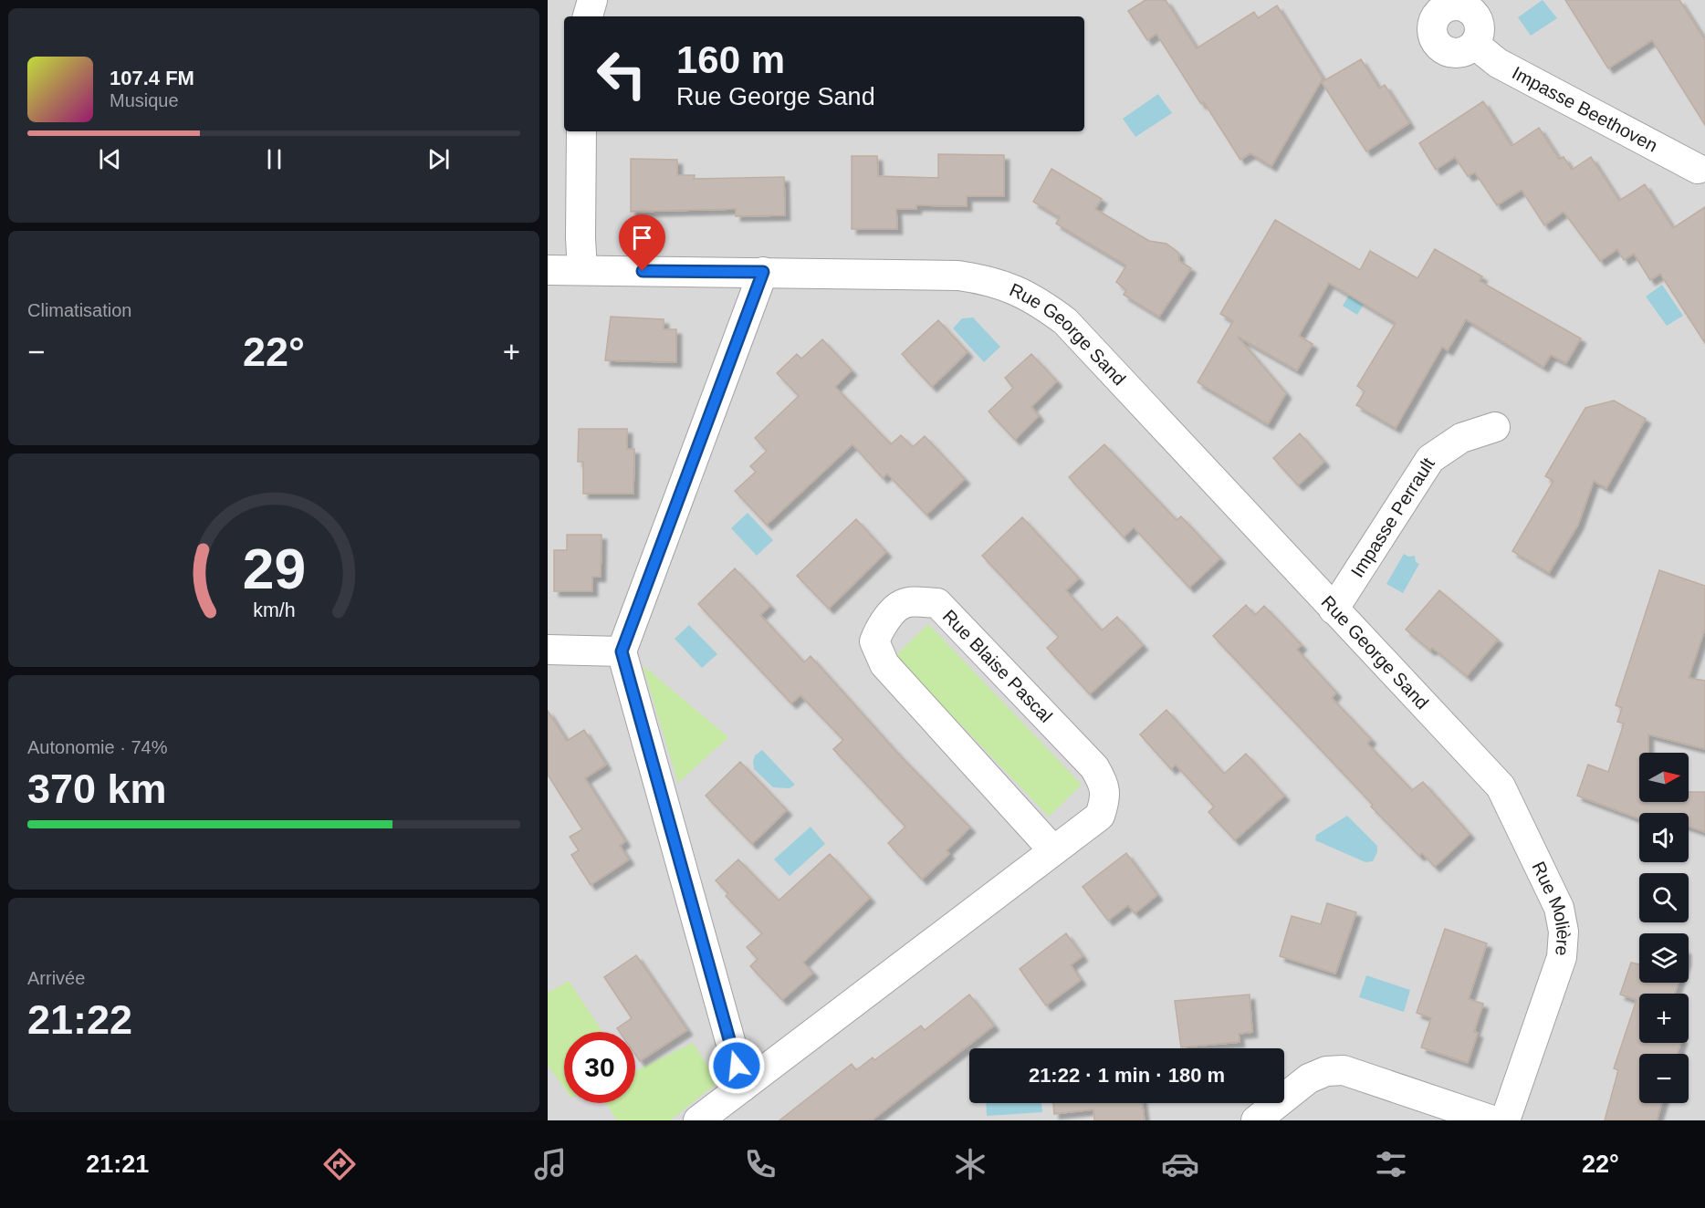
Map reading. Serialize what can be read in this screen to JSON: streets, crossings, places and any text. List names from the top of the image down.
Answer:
{
  "streets": {
    "street": [
      "Impasse Beethoven",
      "Rue George Sand",
      "Impasse Perrault",
      "Rue Blaise Pascal",
      "Rue Molière"
    ]
  },
  "crossings": [
    ["Rue George Sand", "Impasse Perrault"],
    ["Rue George Sand", "Rue Molière"]
  ],
  "north": "right",
  "page": {
    "turn": ["160 m", "Rue George Sand"],
    "song": ["107.4 FM", "Musique"],
    "tile": [
      "Climatisation",
      ["Autonomie · 74%", "370 km"],
      ["Arrivée", "21:22"]
    ],
    "heat": ["−", "22°", "+"],
    "map_buttons": ["+", "−"],
    "limit": "30",
    "trip": "21:22 · 1 min · 180 m",
    "tabs": ["21:21", "22°"],
    "gauge": ["29", "km/h"]
  }
}
